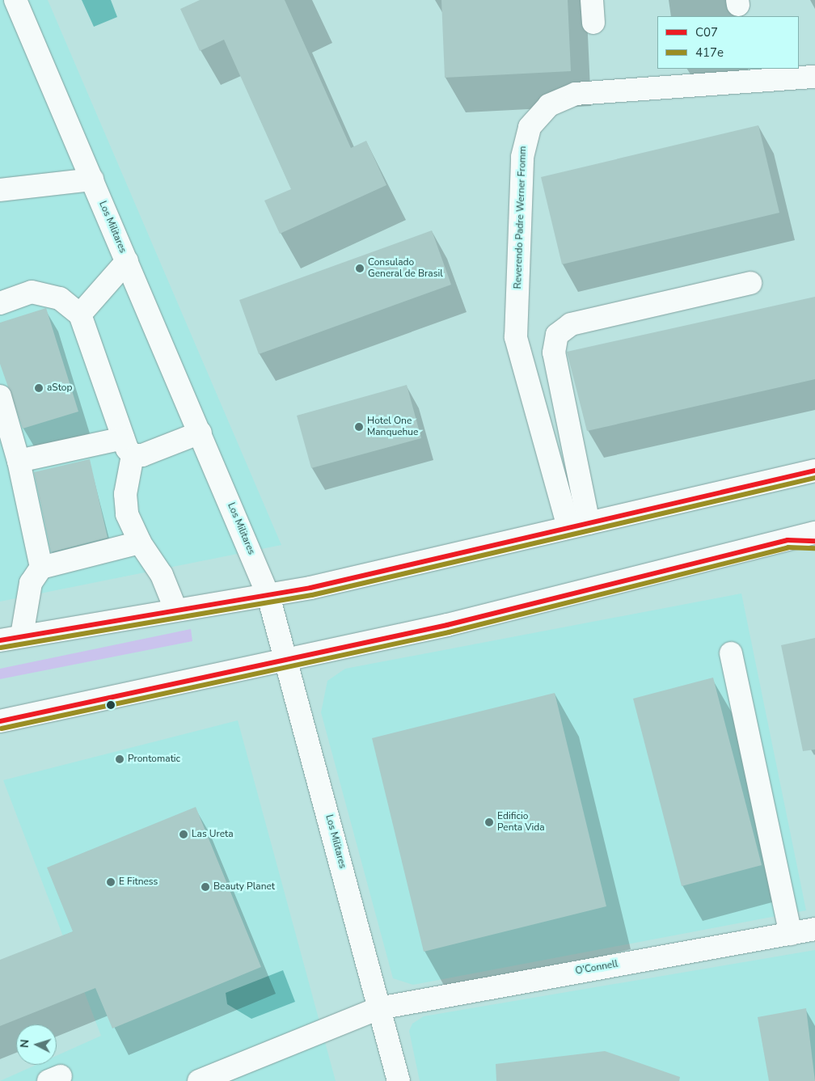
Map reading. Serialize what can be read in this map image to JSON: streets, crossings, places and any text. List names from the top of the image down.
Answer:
{
  "streets": {
    "main road": ["Reverendo Padre Werner Fromm", "Los Militares", "O'Connell"]
  },
  "crossings": [
    ["Los Militares", "O'Connell"]
  ],
  "places": [
    "Consulado General de Brasil",
    "aStop",
    "Hotel One Manquehue",
    "Prontomatic",
    "Edificio Penta Vida",
    "Las Ureta",
    "E Fitness",
    "Beauty Planet"
  ],
  "lines": ["transit line C07", "transit line 417e"],
  "legend": ["C07", "417e"],
  "north": "left"
}
